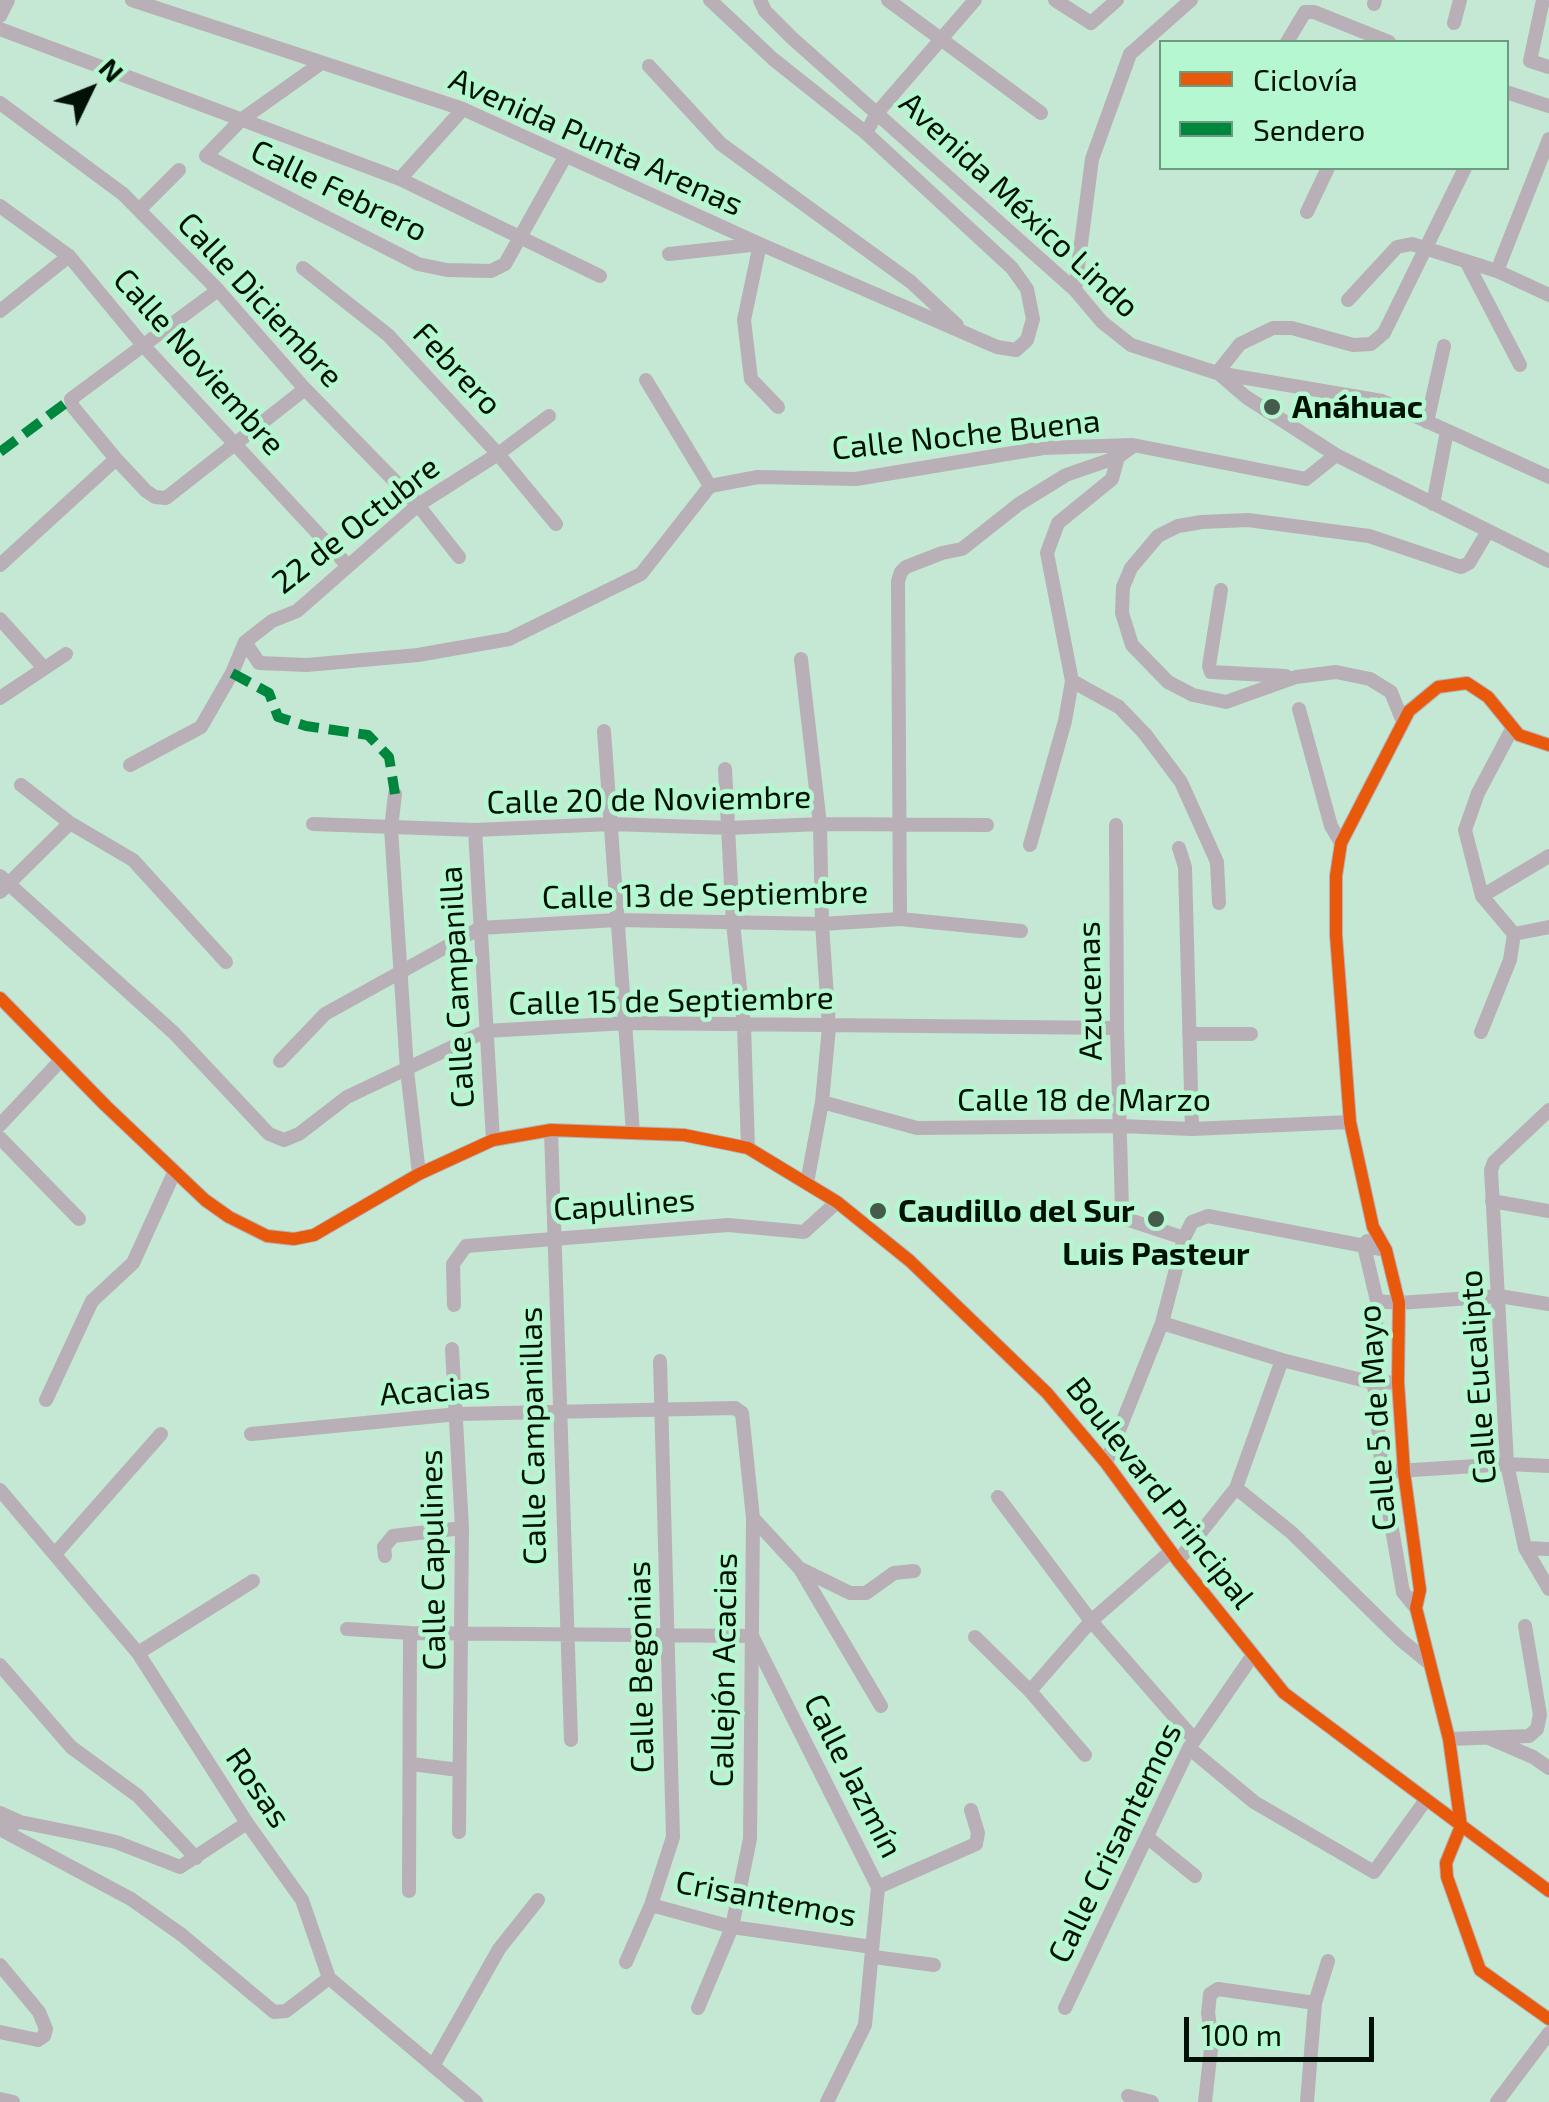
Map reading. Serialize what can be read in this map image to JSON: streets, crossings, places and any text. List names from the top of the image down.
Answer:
{
  "streets": {
    "street": [
      "Avenida Punta Arenas",
      "Calle Febrero",
      "Avenida México Lindo",
      "Calle Diciembre",
      "Calle Noviembre",
      "Febrero",
      "Calle Noche Buena",
      "22 de Octubre",
      "Calle 20 de Noviembre",
      "Calle 13 de Septiembre",
      "Calle Campanilla",
      "Azucenas",
      "Calle 15 de Septiembre",
      "Calle 18 de Marzo",
      "Capulines",
      "Calle Eucalipto",
      "Acacias",
      "Calle 5 de Mayo",
      "Calle Campanillas",
      "Boulevard Principal",
      "Calle Capulines",
      "Calle Begonias",
      "Callejón Acacias",
      "Calle Jazmín",
      "Rosas",
      "Calle Crisantemos",
      "Crisantemos"
    ]
  },
  "crossings": [
    ["Avenida Punta Arenas", "Calle Febrero"],
    ["Calle Diciembre", "22 de Octubre"],
    ["Calle Noviembre", "22 de Octubre"],
    ["Febrero", "22 de Octubre"],
    ["Calle 20 de Noviembre", "Calle Campanilla"],
    ["Calle 13 de Septiembre", "Calle Campanilla"],
    ["Calle Campanilla", "Calle 15 de Septiembre"],
    ["Calle Campanilla", "Boulevard Principal"],
    ["Azucenas", "Calle 15 de Septiembre"],
    ["Azucenas", "Calle 18 de Marzo"],
    ["Calle 18 de Marzo", "Calle 5 de Mayo"],
    ["Capulines", "Calle Campanillas"],
    ["Capulines", "Boulevard Principal"],
    ["Acacias", "Calle Campanillas"],
    ["Acacias", "Calle Capulines"],
    ["Acacias", "Calle Begonias"],
    ["Acacias", "Callejón Acacias"],
    ["Calle 5 de Mayo", "Boulevard Principal"],
    ["Calle Campanillas", "Boulevard Principal"],
    ["Boulevard Principal", "Calle Crisantemos"],
    ["Calle Begonias", "Crisantemos"],
    ["Callejón Acacias", "Calle Jazmín"],
    ["Callejón Acacias", "Crisantemos"],
    ["Calle Jazmín", "Crisantemos"]
  ],
  "places": ["Anáhuac", "Caudillo del Sur", "Luis Pasteur"],
  "legend": ["Ciclovía", "Sendero"],
  "scale_bar": "100 m",
  "north": "top right"
}
